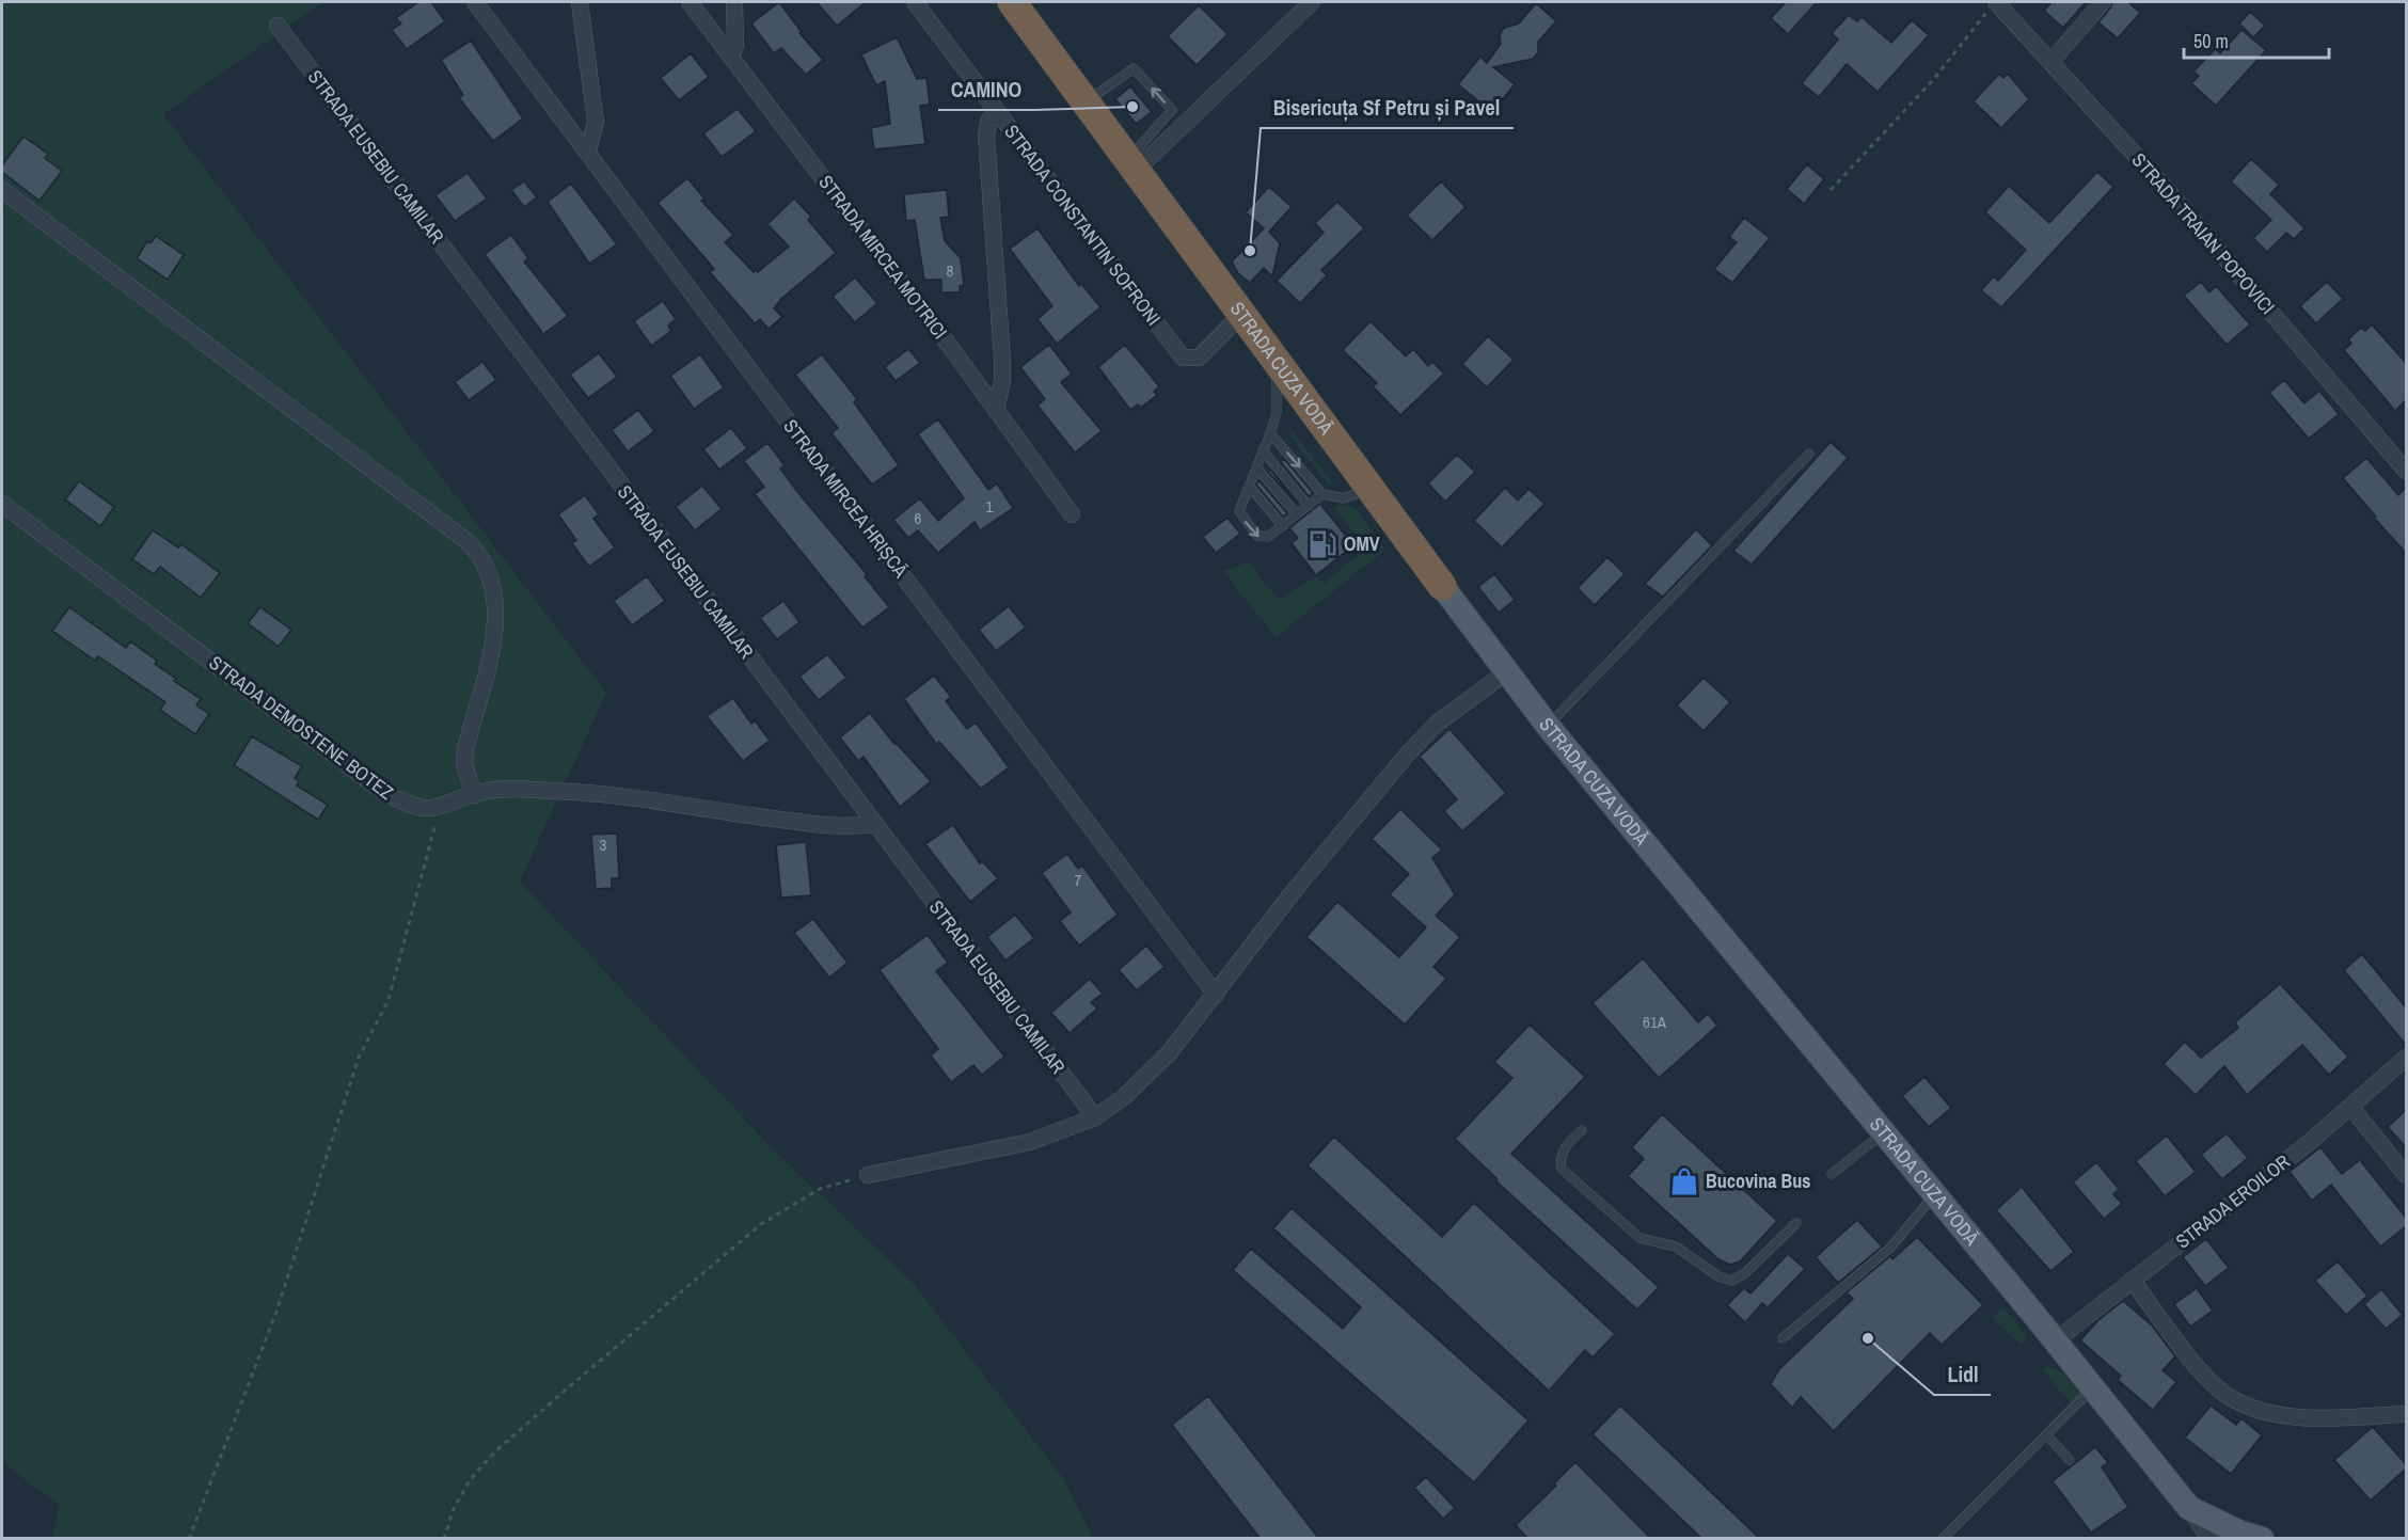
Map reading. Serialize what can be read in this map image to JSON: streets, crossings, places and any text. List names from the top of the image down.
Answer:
{
  "streets": {
    "highway": ["STRADA CUZA VODĂ"],
    "street": [
      "STRADA EUSEBIU CAMILAR",
      "STRADA CONSTANTIN SOFRONI",
      "STRADA TRAIAN POPOVICI",
      "STRADA MIRCEA MOTRICI",
      "STRADA MIRCEA HRIȘCĂ",
      "STRADA DEMOSTENE BOTEZ",
      "STRADA EROILOR"
    ]
  },
  "crossings": [
    ["STRADA EUSEBIU CAMILAR", "STRADA DEMOSTENE BOTEZ"],
    ["STRADA CONSTANTIN SOFRONI", "STRADA CUZA VODĂ"],
    ["STRADA CUZA VODĂ", "STRADA EROILOR"]
  ],
  "places": {
    "other": ["CAMINO", "Bisericuța Sf Petru și Pavel", "Lidl"],
    "fuel station": ["OMV"],
    "shop": ["Bucovina Bus"]
  },
  "house_numbers": [
    "8",
    "1",
    "6",
    "3",
    "7",
    "61A"
  ],
  "scale_bar": "50 m"
}
